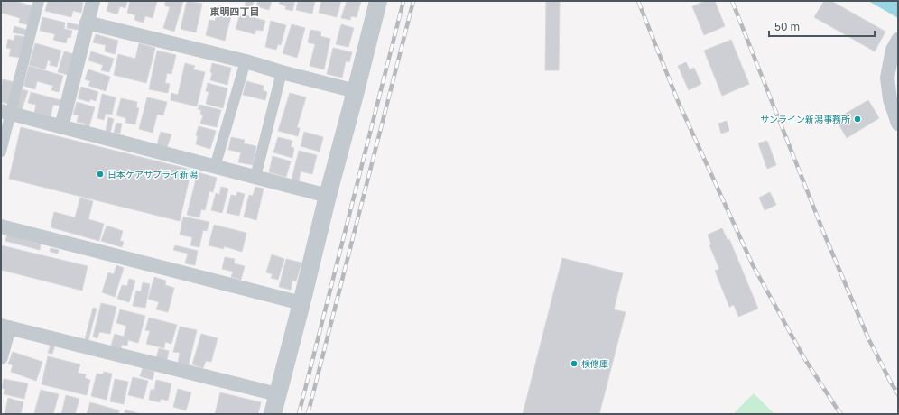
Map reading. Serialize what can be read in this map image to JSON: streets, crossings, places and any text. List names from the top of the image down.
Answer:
{
  "districts": ["東明四丁目"],
  "places": ["サンライン新潟事務所", "日本ケアサプライ新潟", "検修庫"],
  "scale_bar": "50 m"
}
